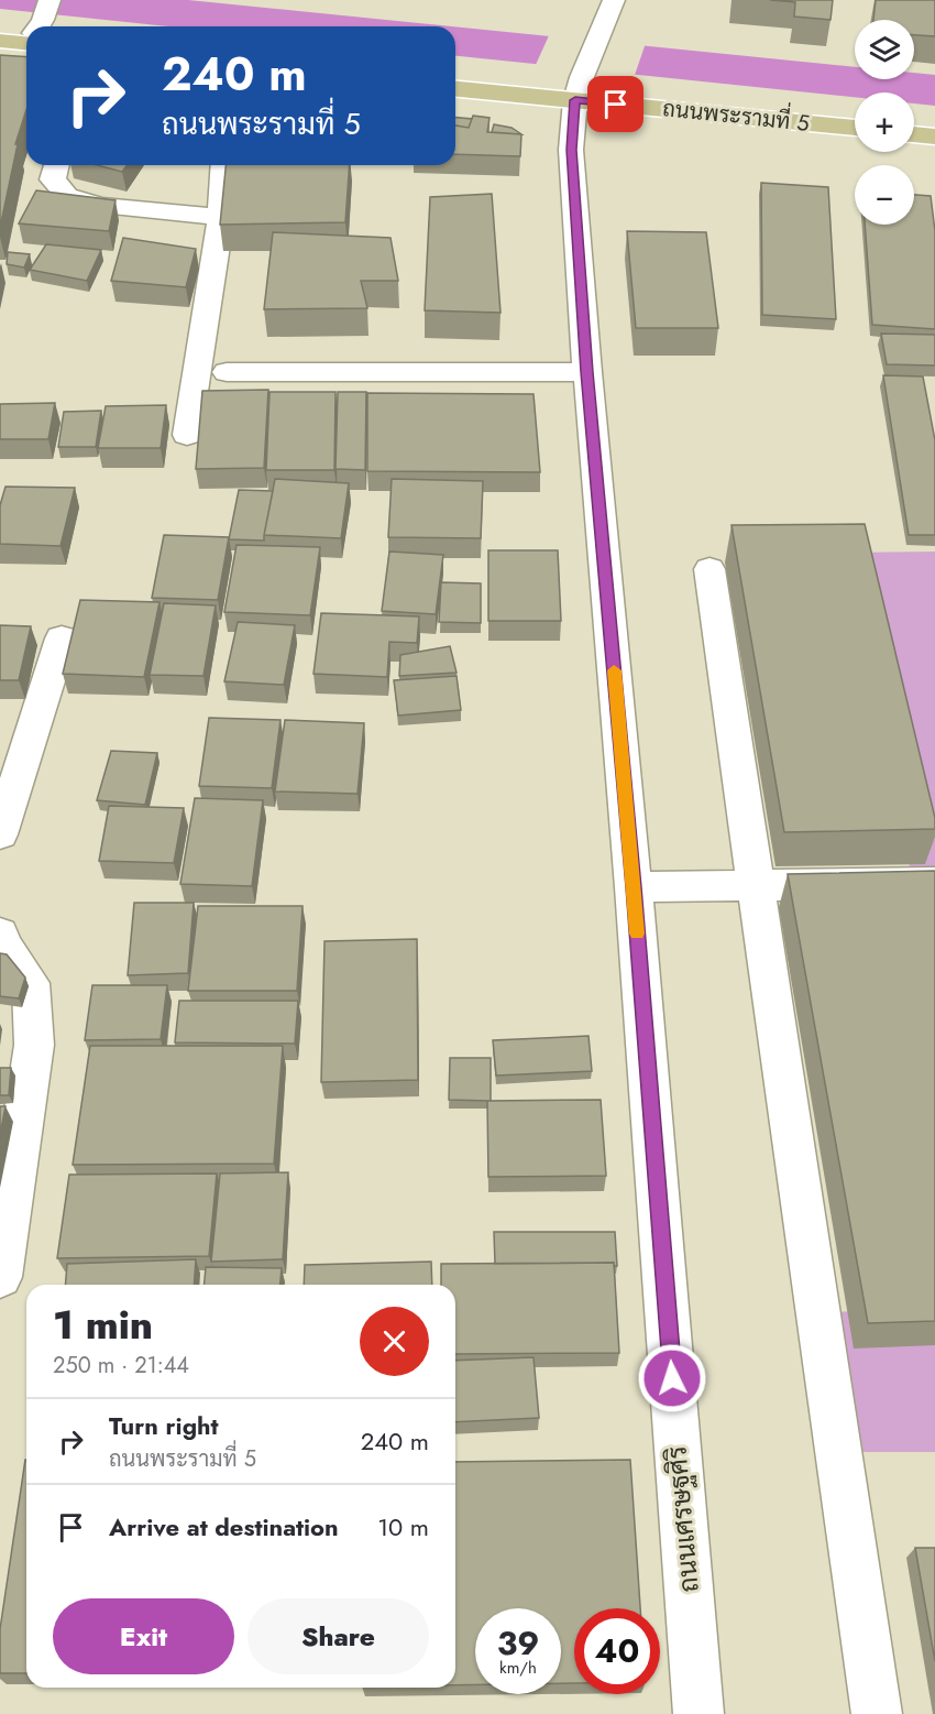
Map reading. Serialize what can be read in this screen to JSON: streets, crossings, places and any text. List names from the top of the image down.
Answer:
{
  "streets": {
    "main road": ["ถนนพระรามที่ 5"],
    "street": ["ถนนเศรษฐศิริ"]
  },
  "crossings": [
    ["ถนนพระรามที่ 5", "ถนนเศรษฐศิริ"]
  ],
  "page": {
    "map_buttons": ["+", "−"],
    "turn": ["240 m", "ถนนพระรามที่ 5"],
    "heading": ["1 min", "250 m · 21:44"],
    "list": [
      {
        "name": "Turn right",
        "note": "ถนนพระรามที่ 5",
        "value": "240 m"
      },
      {
        "name": "Arrive at destination",
        "value": "10 m"
      }
    ],
    "buttons": ["Exit", "Share"],
    "speed": "39 km/h",
    "limit": "40"
  }
}
